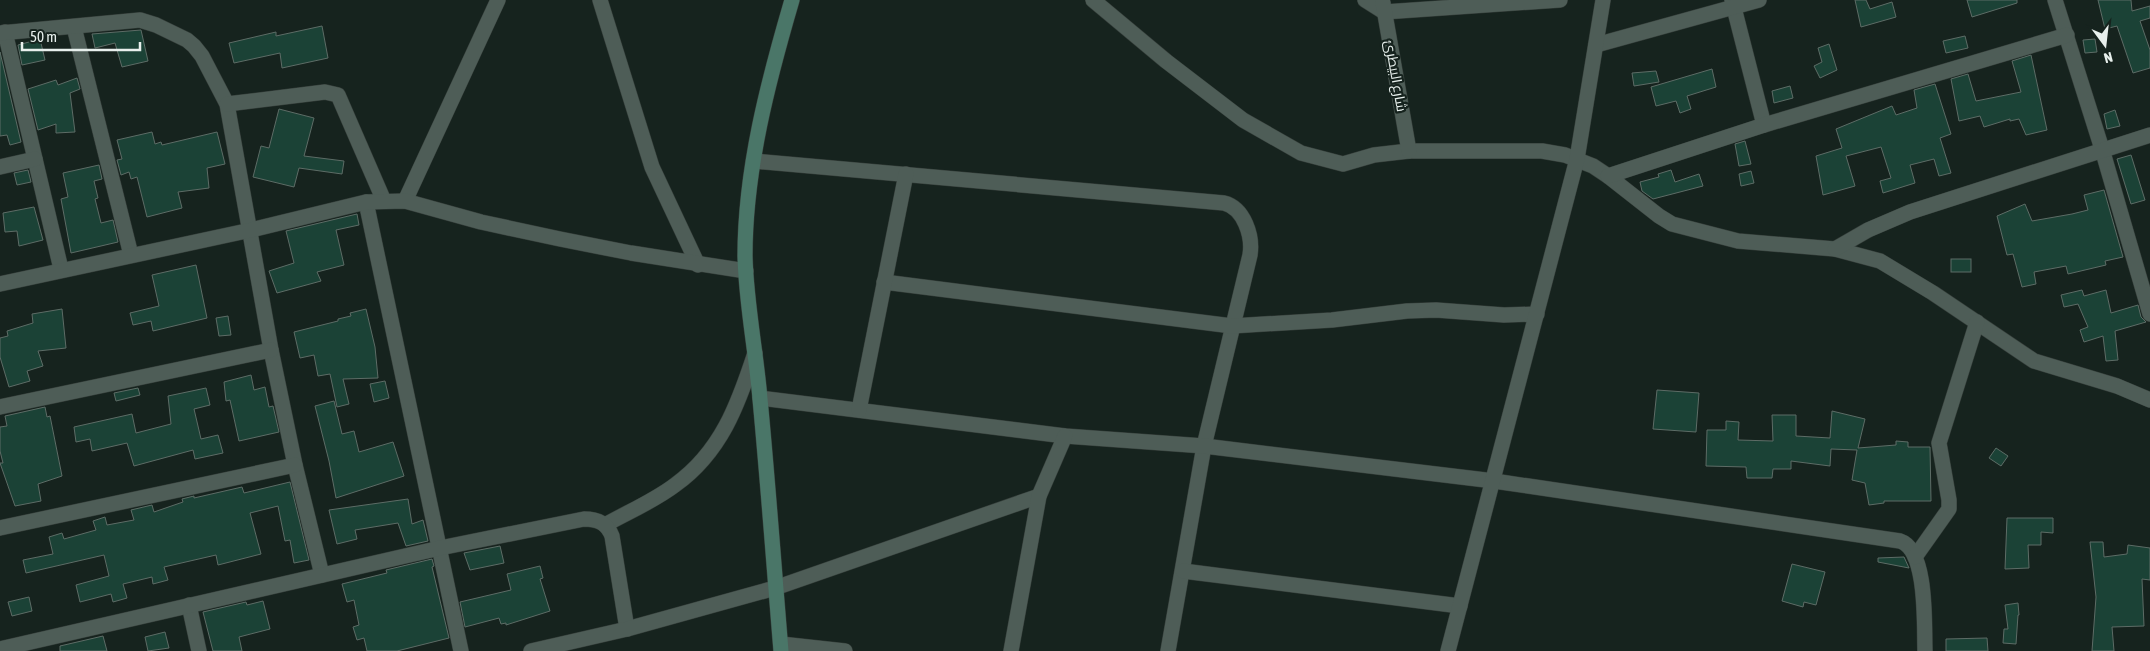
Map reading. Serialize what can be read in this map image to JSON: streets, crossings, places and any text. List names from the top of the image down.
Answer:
{
  "streets": {
    "street": ["شارع البيطرئ"]
  },
  "scale_bar": "50 m",
  "north": "bottom"
}
